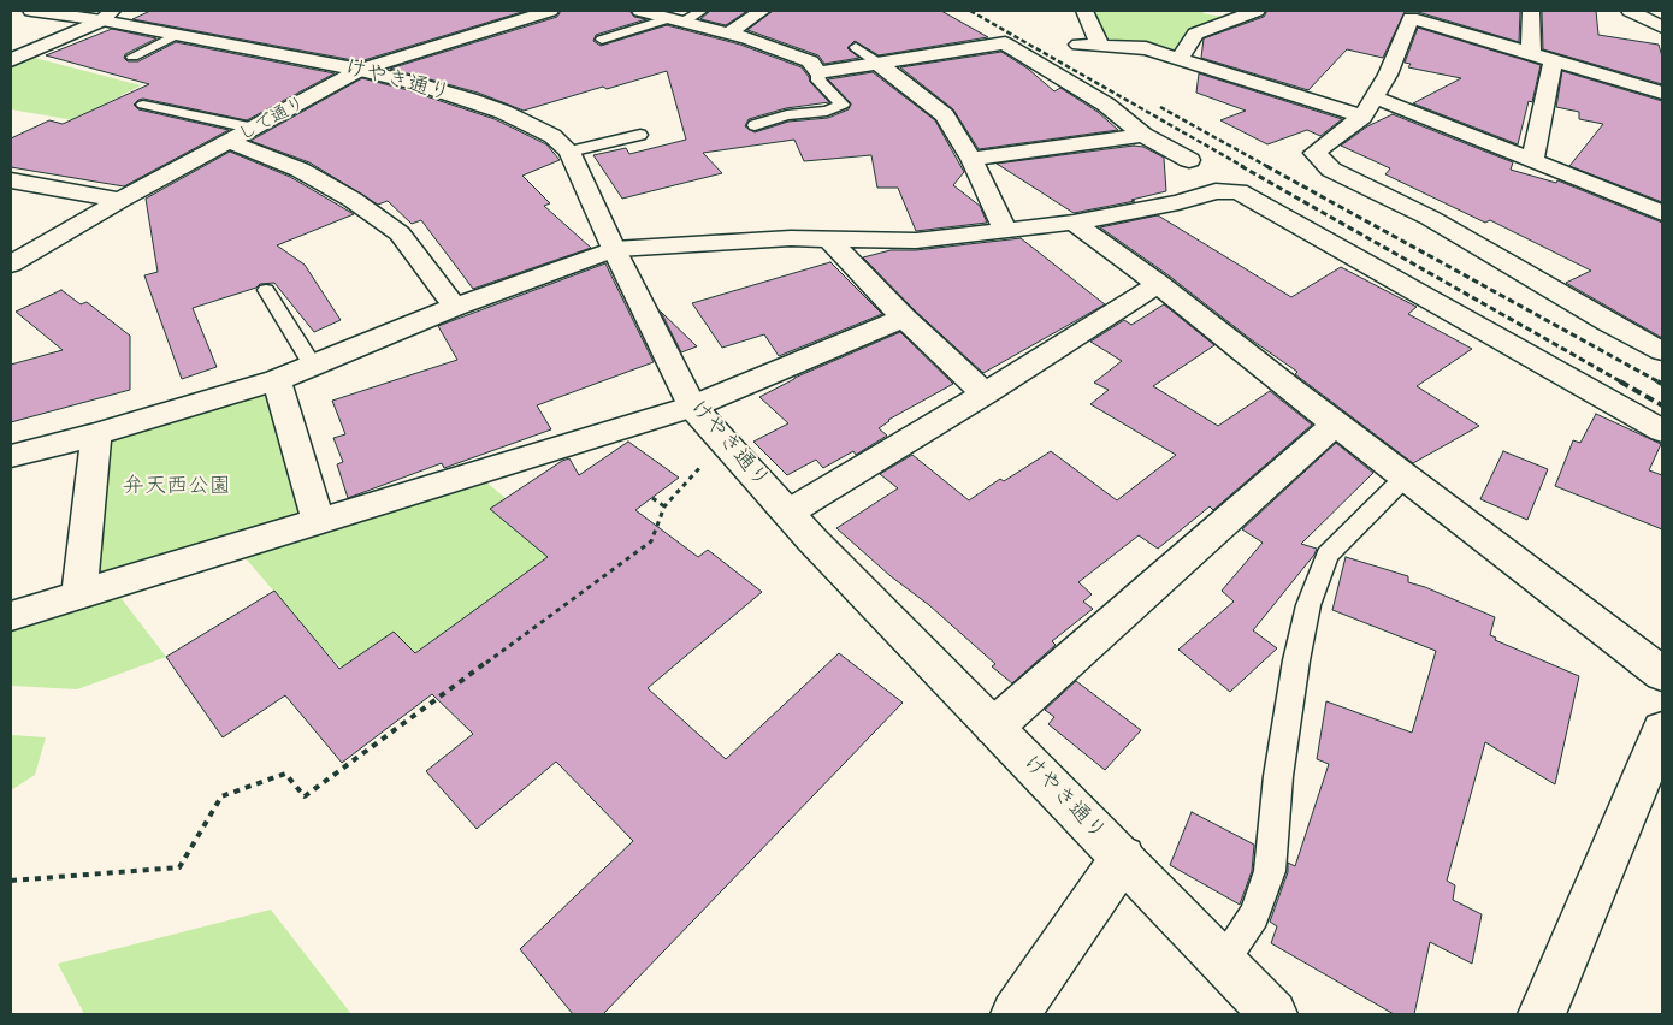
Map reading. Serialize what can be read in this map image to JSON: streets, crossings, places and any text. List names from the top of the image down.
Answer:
{
  "streets": {
    "street": ["けやき通り", "しで通り"]
  },
  "crossings": [
    ["けやき通り", "しで通り"]
  ],
  "parks": ["弁天西公園"]
}
